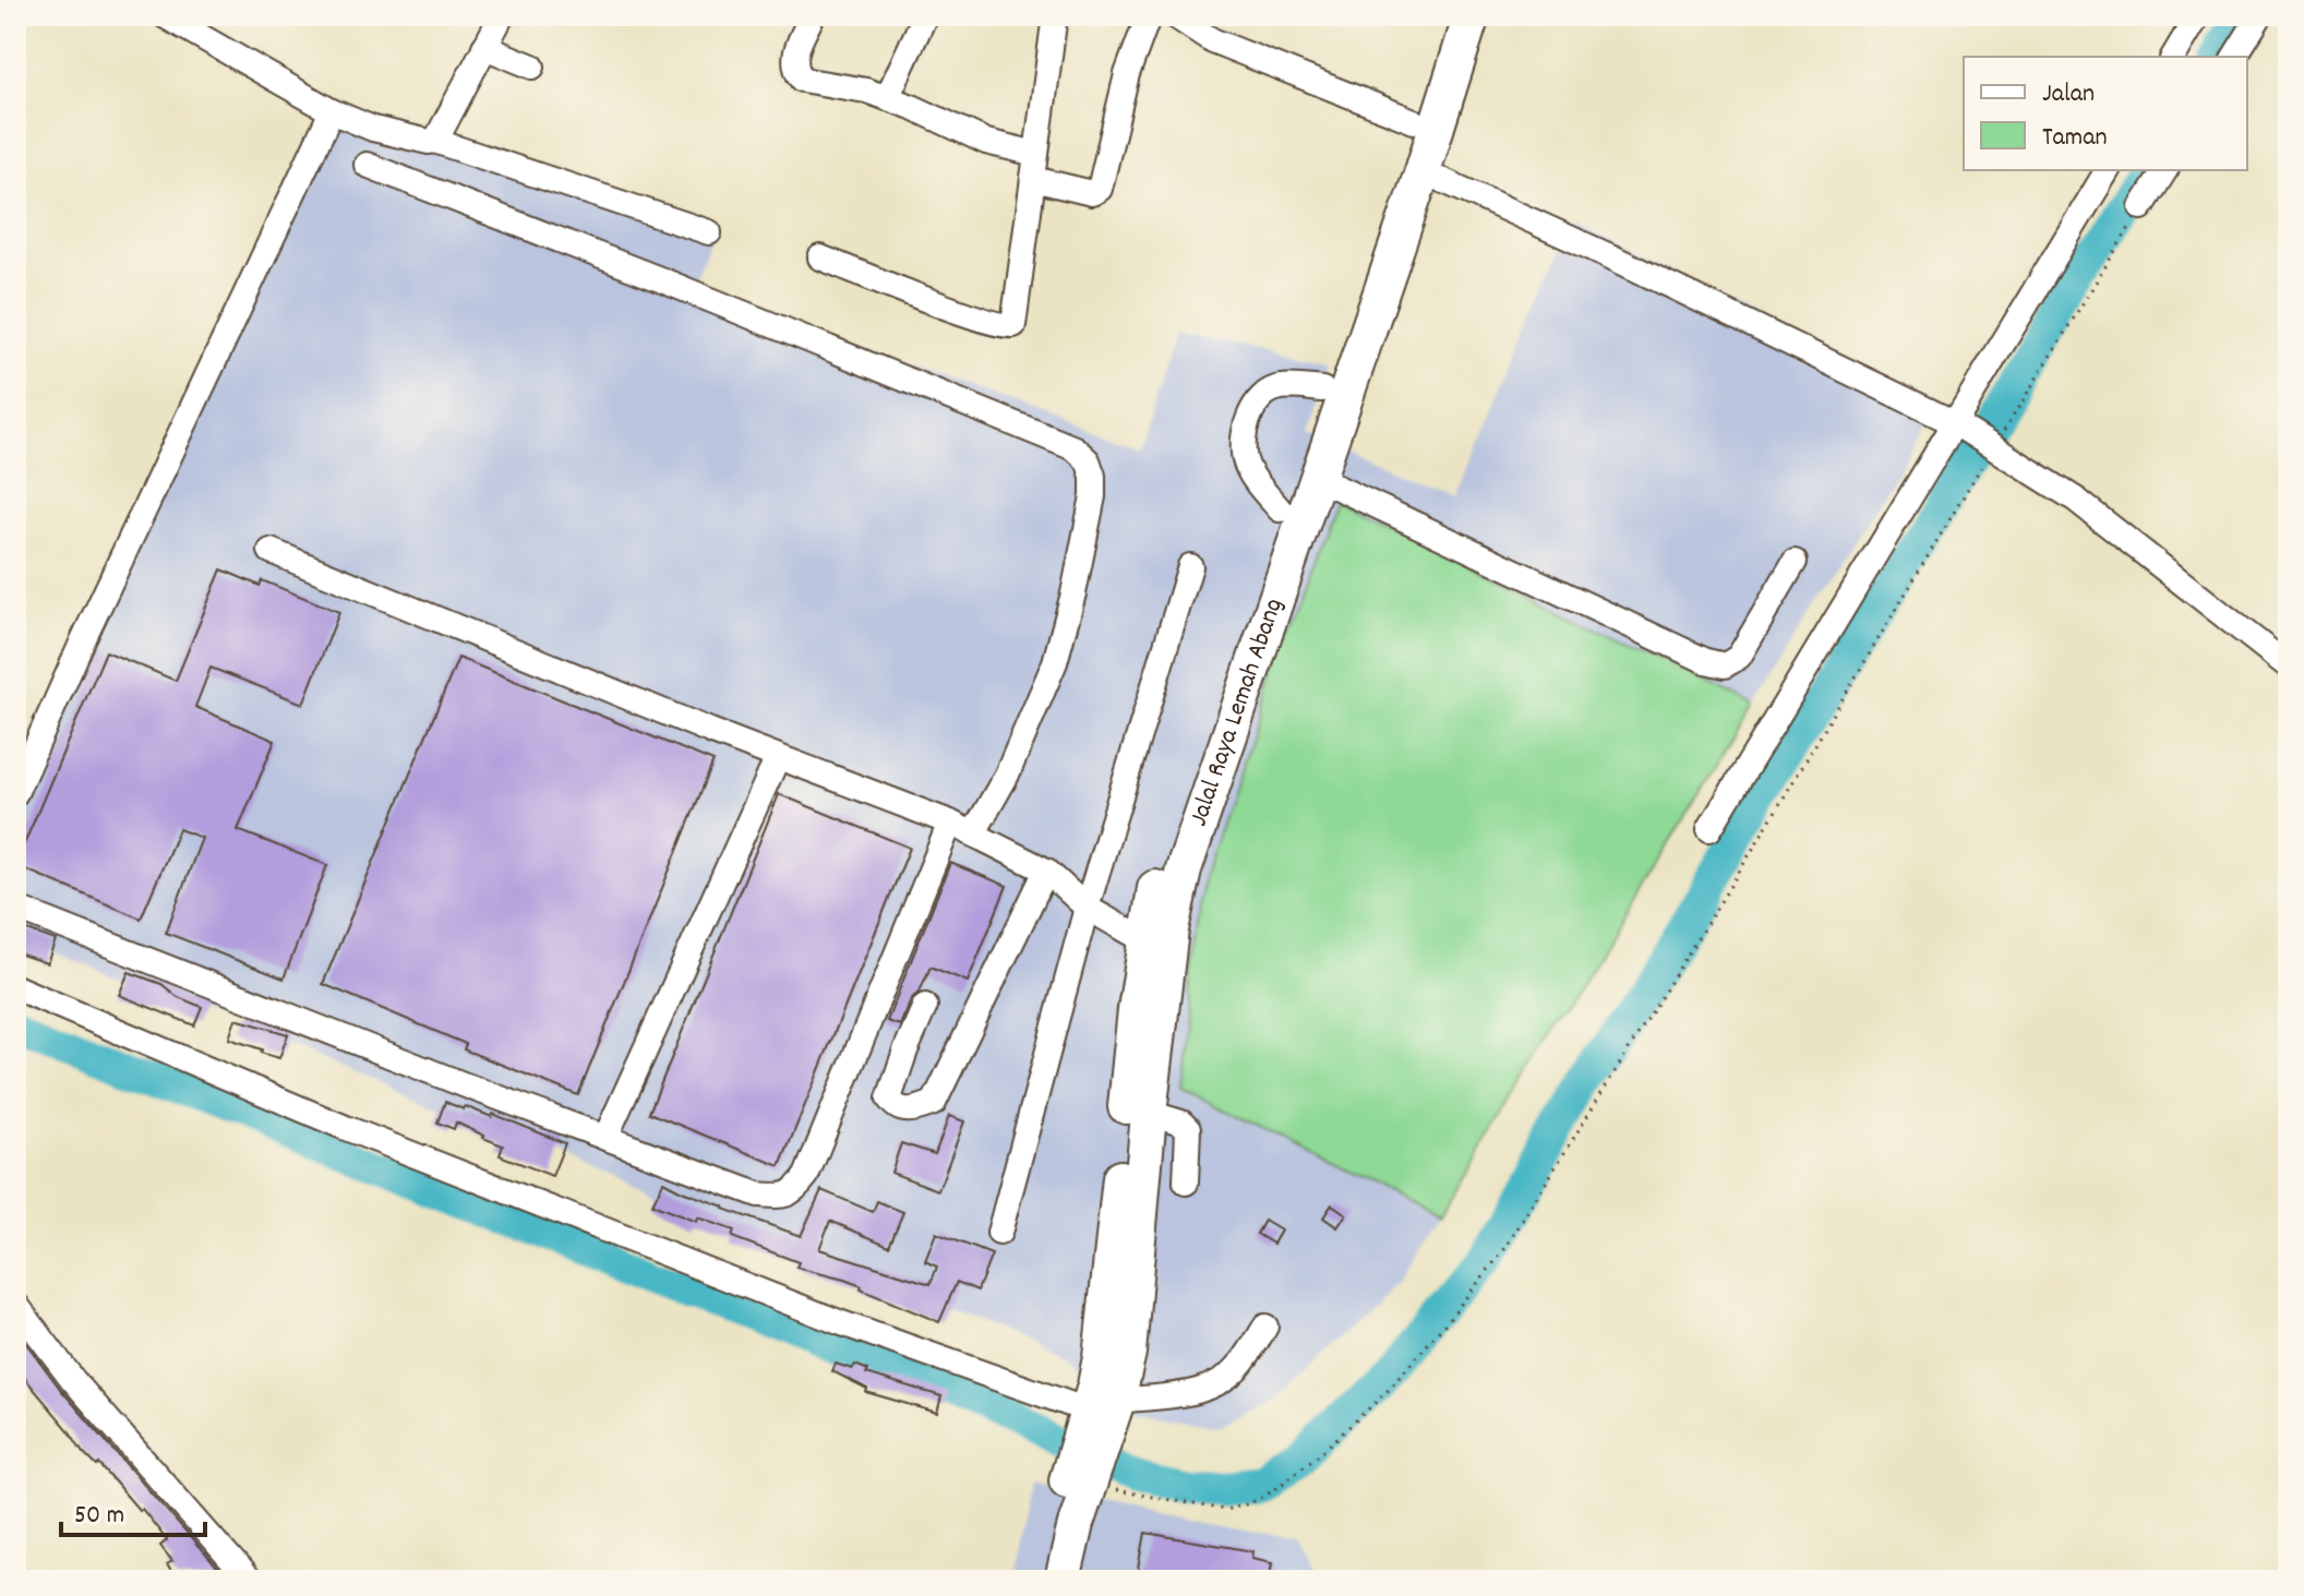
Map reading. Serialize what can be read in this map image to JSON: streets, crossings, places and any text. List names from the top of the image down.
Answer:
{
  "streets": {
    "highway": ["Jalal Raya Lemah Abang"]
  },
  "legend": ["Jalan", "Taman"],
  "scale_bar": "50 m"
}
